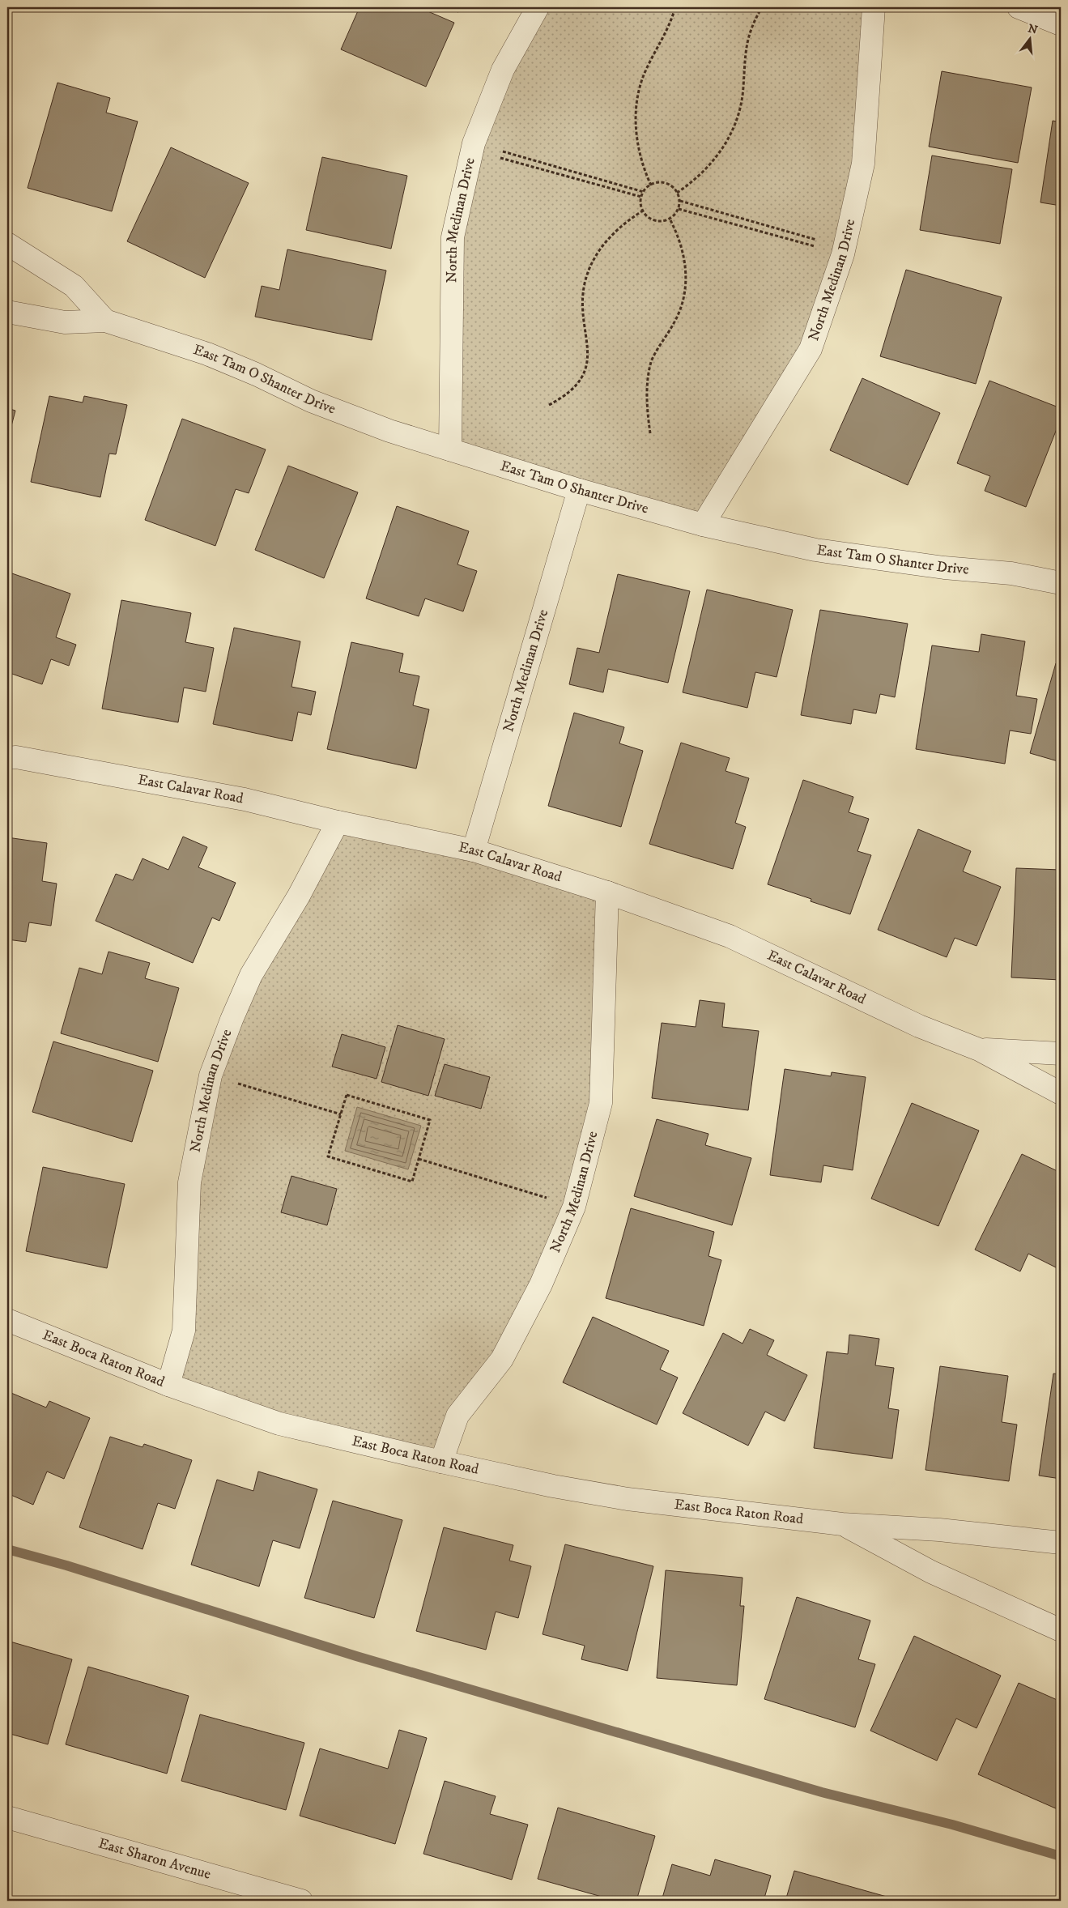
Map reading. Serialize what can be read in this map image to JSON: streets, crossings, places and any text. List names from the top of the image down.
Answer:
{
  "streets": {
    "street": [
      "North Medinan Drive",
      "East Tam O Shanter Drive",
      "East Calavar Road",
      "East Boca Raton Road",
      "East Sharon Avenue"
    ]
  },
  "crossings": [
    ["North Medinan Drive", "East Tam O Shanter Drive"],
    ["North Medinan Drive", "East Calavar Road"],
    ["North Medinan Drive", "East Boca Raton Road"]
  ],
  "north": "top"
}
